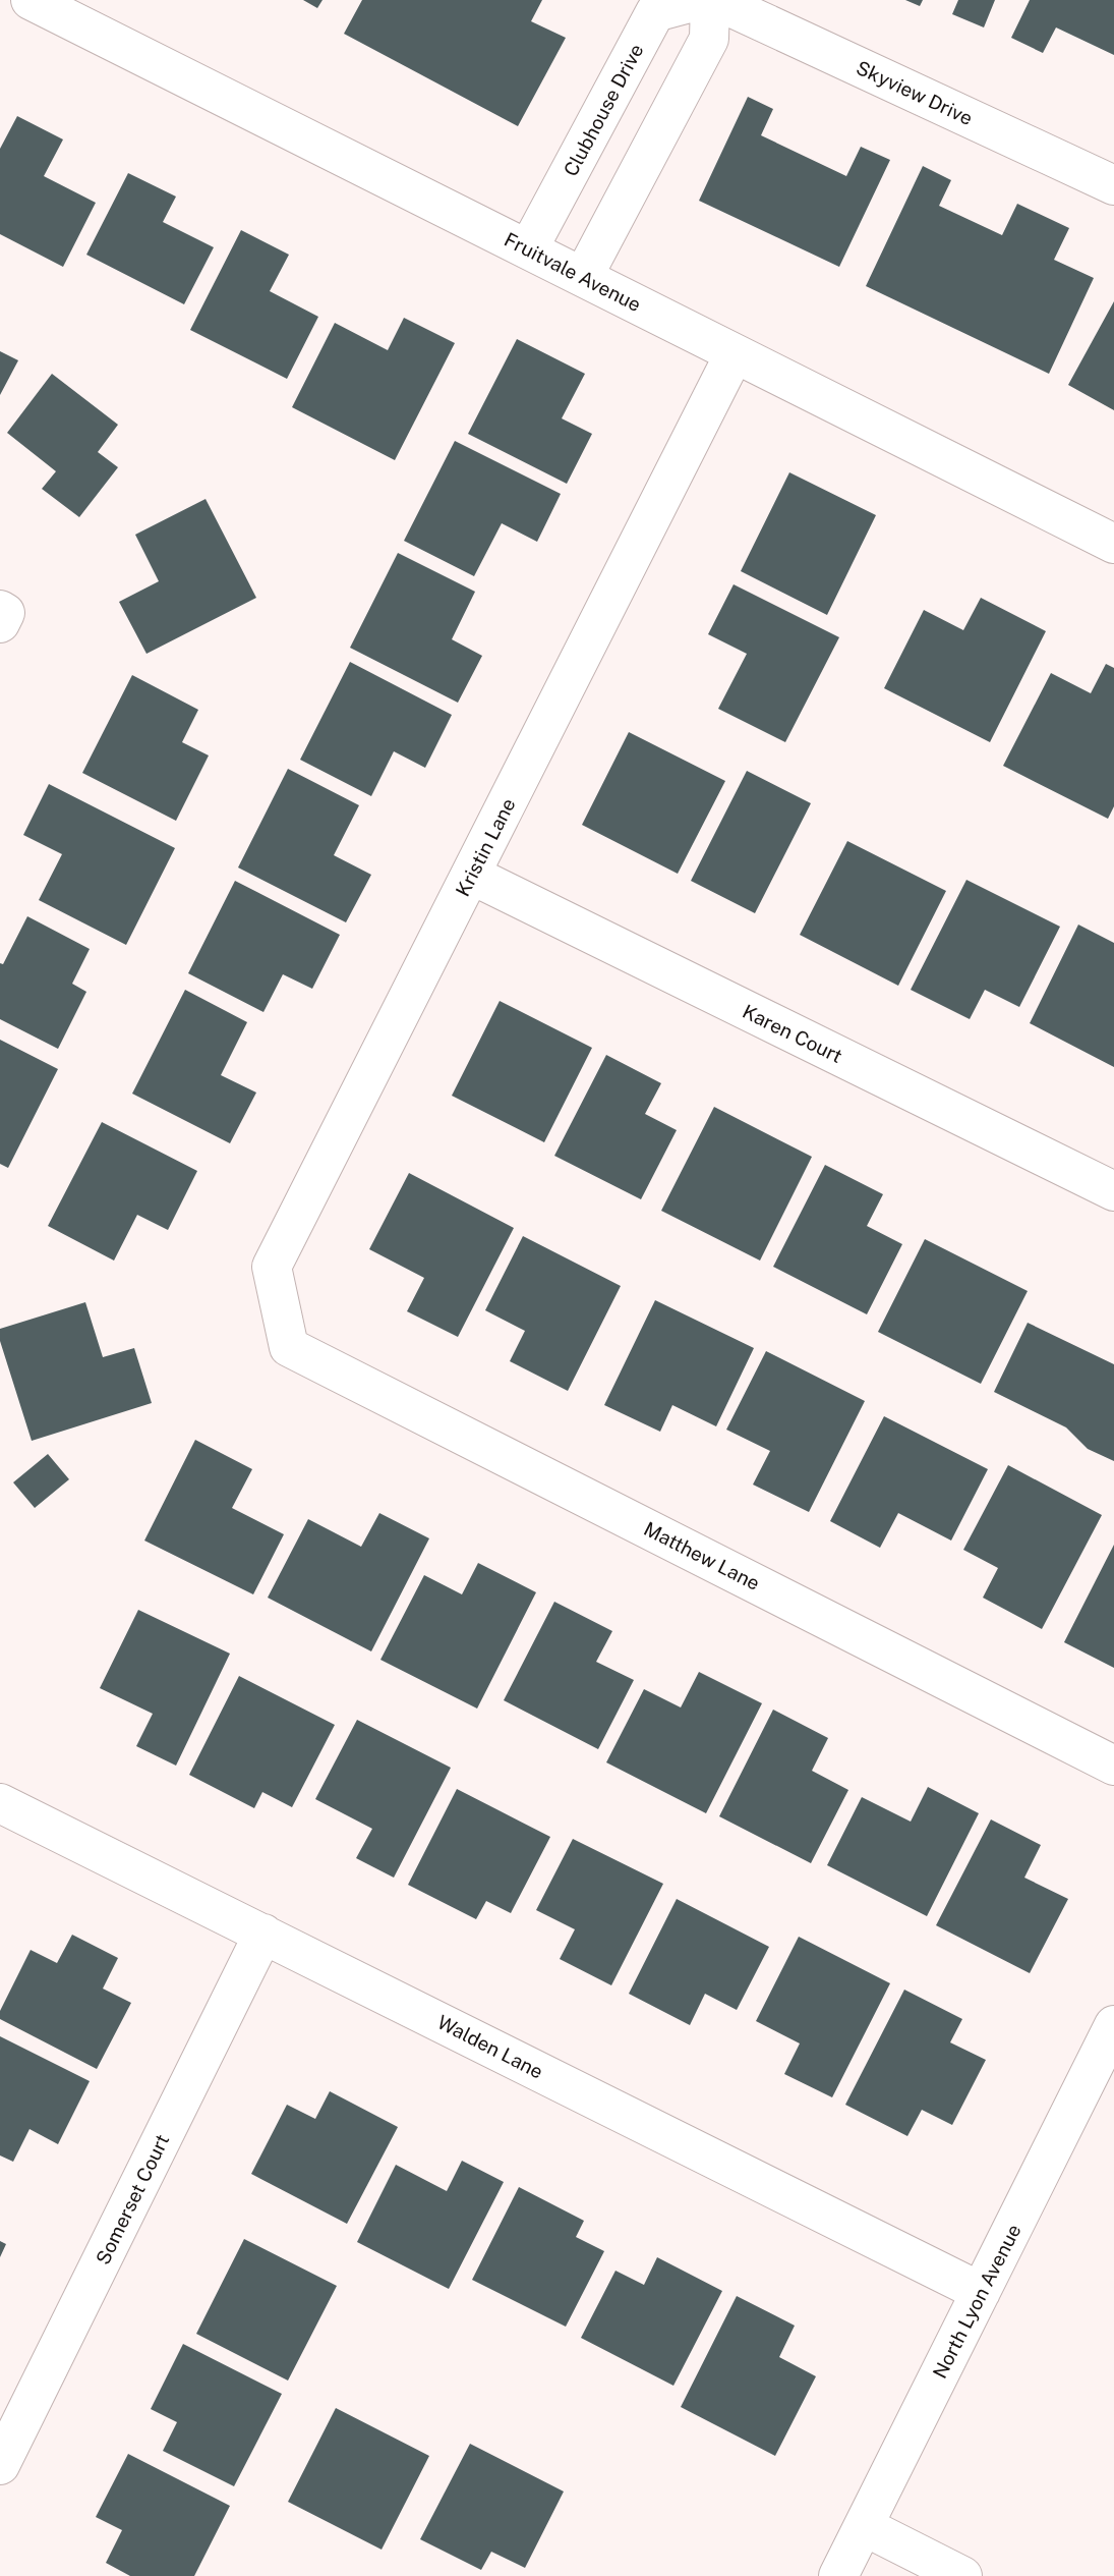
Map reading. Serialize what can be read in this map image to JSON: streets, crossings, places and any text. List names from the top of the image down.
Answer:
{
  "streets": {
    "street": [
      "Skyview Drive",
      "Clubhouse Drive",
      "Fruitvale Avenue",
      "Kristin Lane",
      "Karen Court",
      "Matthew Lane",
      "Walden Lane",
      "Somerset Court",
      "North Lyon Avenue"
    ]
  },
  "crossings": [
    ["Clubhouse Drive", "Fruitvale Avenue"],
    ["Fruitvale Avenue", "Kristin Lane"],
    ["Kristin Lane", "Karen Court"],
    ["Kristin Lane", "Matthew Lane"],
    ["Walden Lane", "Somerset Court"],
    ["Walden Lane", "North Lyon Avenue"]
  ]
}
